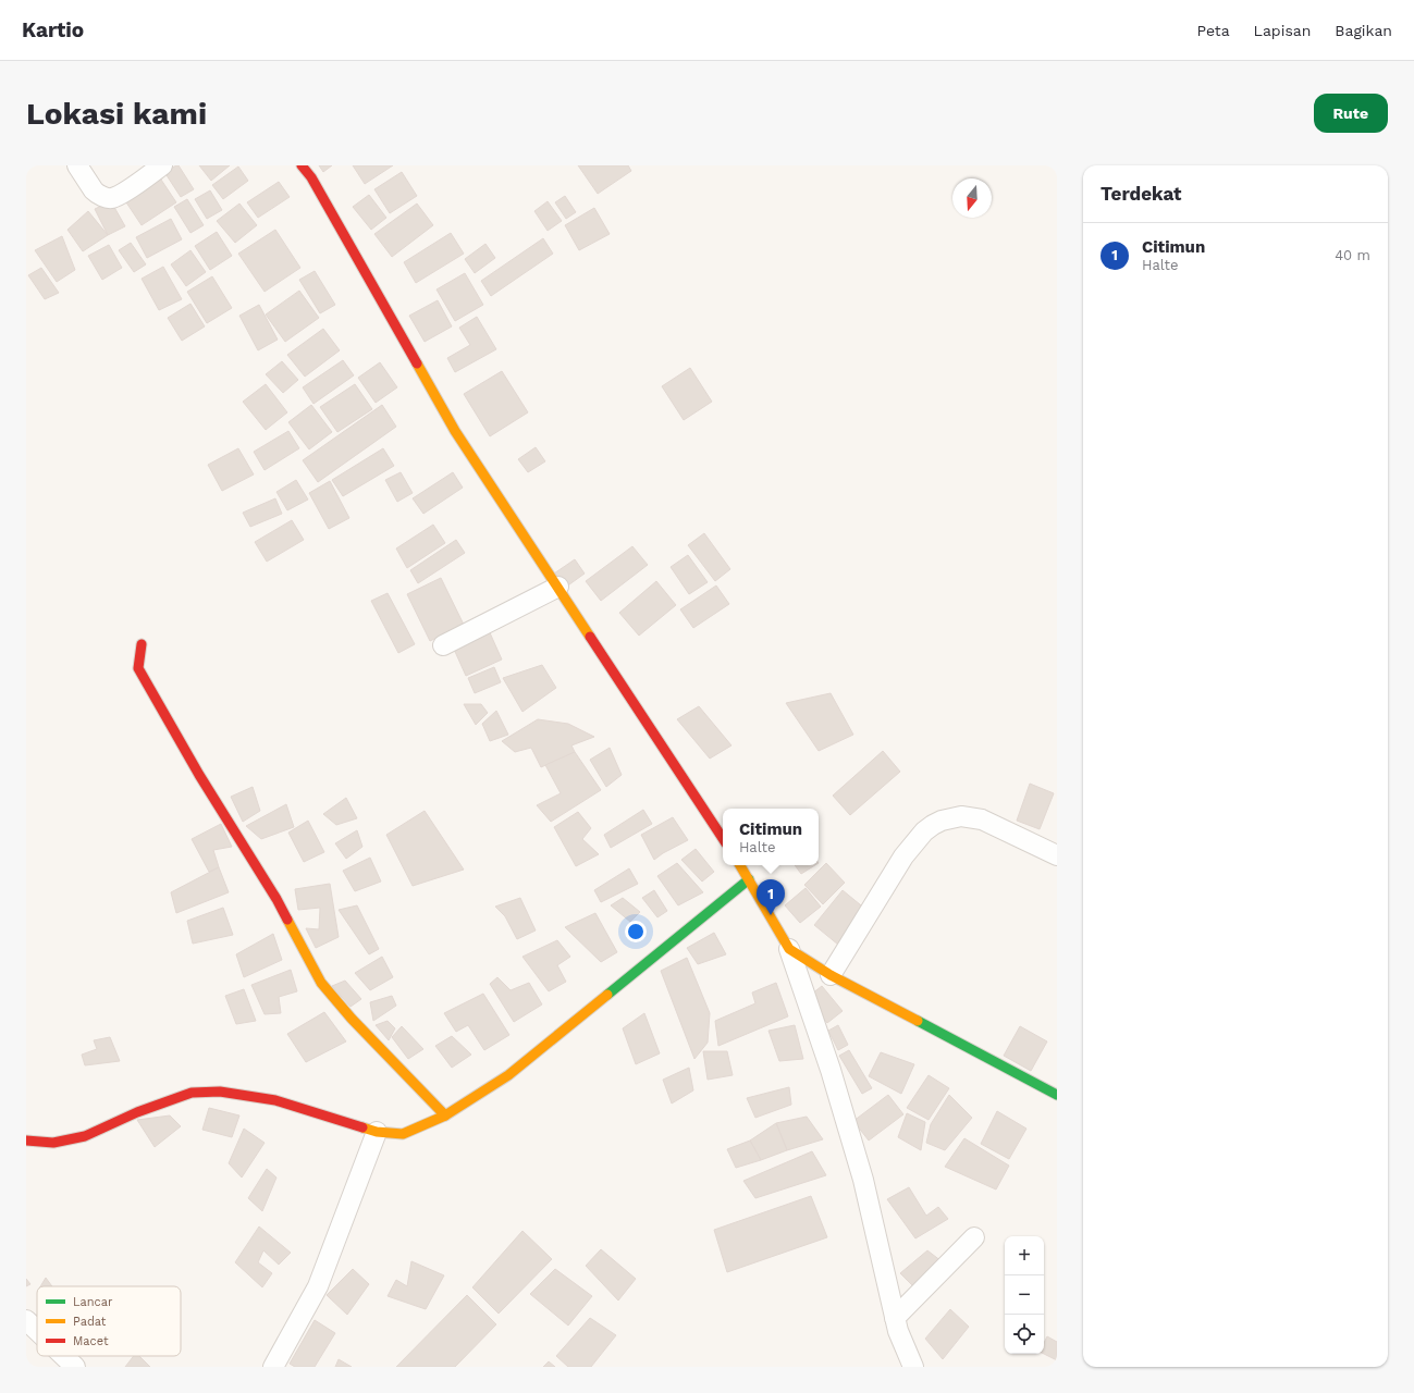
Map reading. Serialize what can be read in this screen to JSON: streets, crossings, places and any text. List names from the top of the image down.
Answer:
{
  "legend": ["Lancar", "Padat", "Macet"],
  "north": "bottom",
  "page": {
    "header": "Kartio",
    "nav": ["Peta", "Lapisan", "Bagikan"],
    "buttons": "Rute",
    "title": "Lokasi kami",
    "heading": "Terdekat",
    "list": [
      {
        "mark": "1",
        "name": "Citimun",
        "note": "Halte",
        "value": "40 m"
      }
    ],
    "popup": ["Citimun", "Halte"],
    "pins": "1",
    "map_buttons": ["+", "−"]
  }
}
